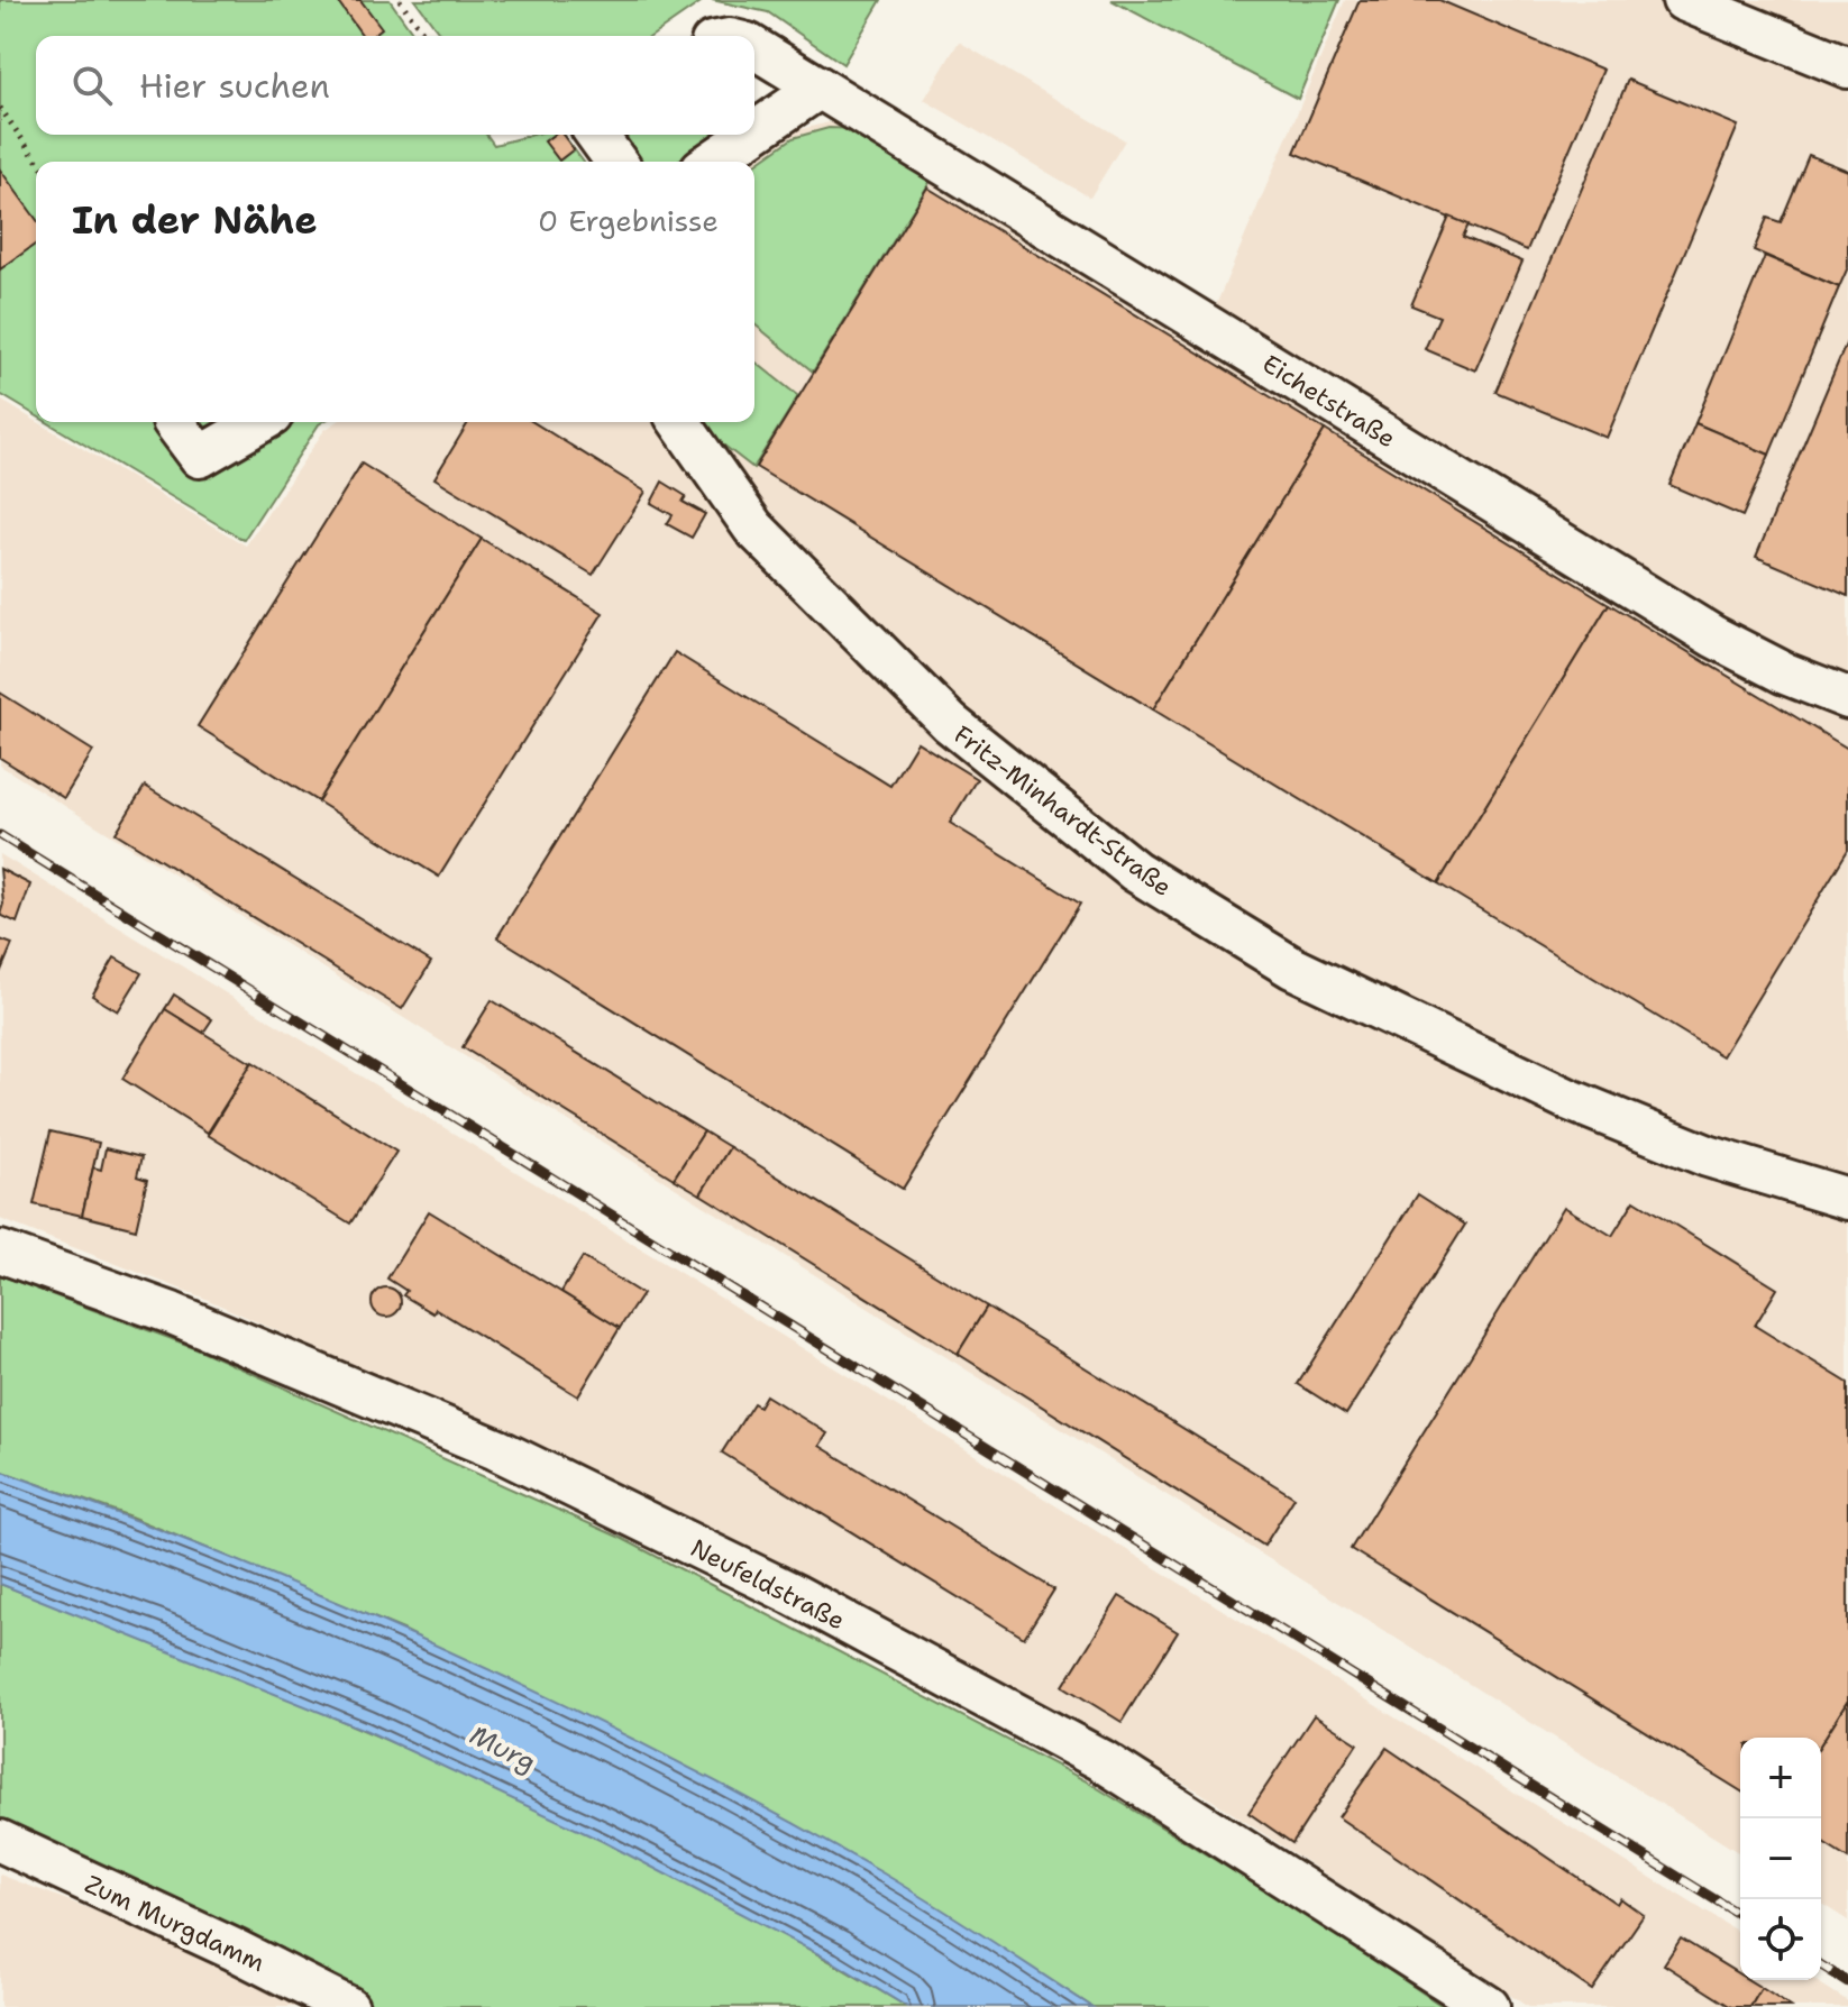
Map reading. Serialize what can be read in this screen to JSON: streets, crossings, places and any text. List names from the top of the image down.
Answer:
{
  "streets": {
    "street": [
      "Eichetstraße",
      "Fritz-Minhardt-Straße",
      "Neufeldstraße",
      "Zum Murgdamm"
    ]
  },
  "water": ["Murg"],
  "page": {
    "search": "Hier suchen",
    "heading": ["In der Nähe", "0 Ergebnisse"],
    "map_buttons": ["+", "−"]
  }
}
